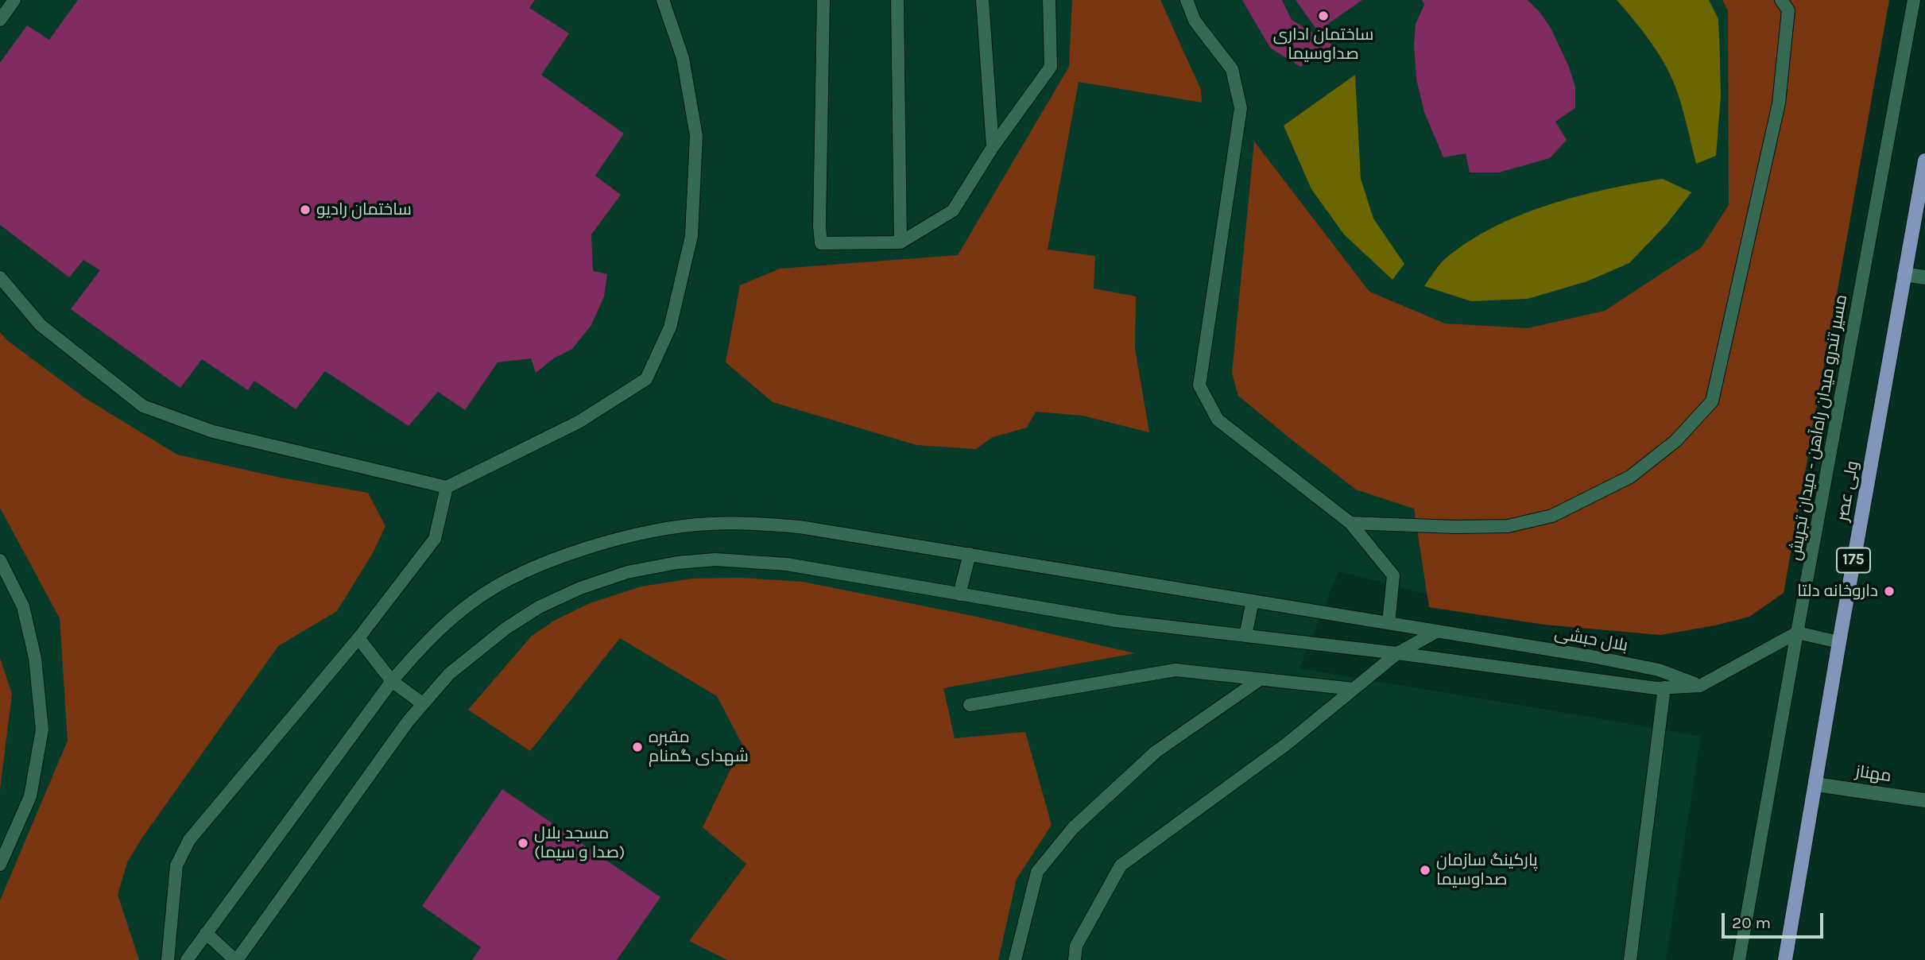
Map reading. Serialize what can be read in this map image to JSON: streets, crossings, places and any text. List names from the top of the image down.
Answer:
{
  "streets": {
    "main road": ["ولی عصر", "175"],
    "street": ["مهناز"],
    "lane": ["مسیر تندرو میدان راه‌آهن - میدان تجریش", "بلال حبشی"]
  },
  "crossings": [
    ["ولی عصر", "مهناز"]
  ],
  "places": [
    "ساختمان اداری صداوسیما",
    "ساختمان رادیو",
    "داروخانه دلتا",
    "مقبره شهدای گمنام",
    "مسجد بلال (صدا و سیما)",
    "پارکینگ سازمان صداوسیما"
  ],
  "scale_bar": "20 m"
}
